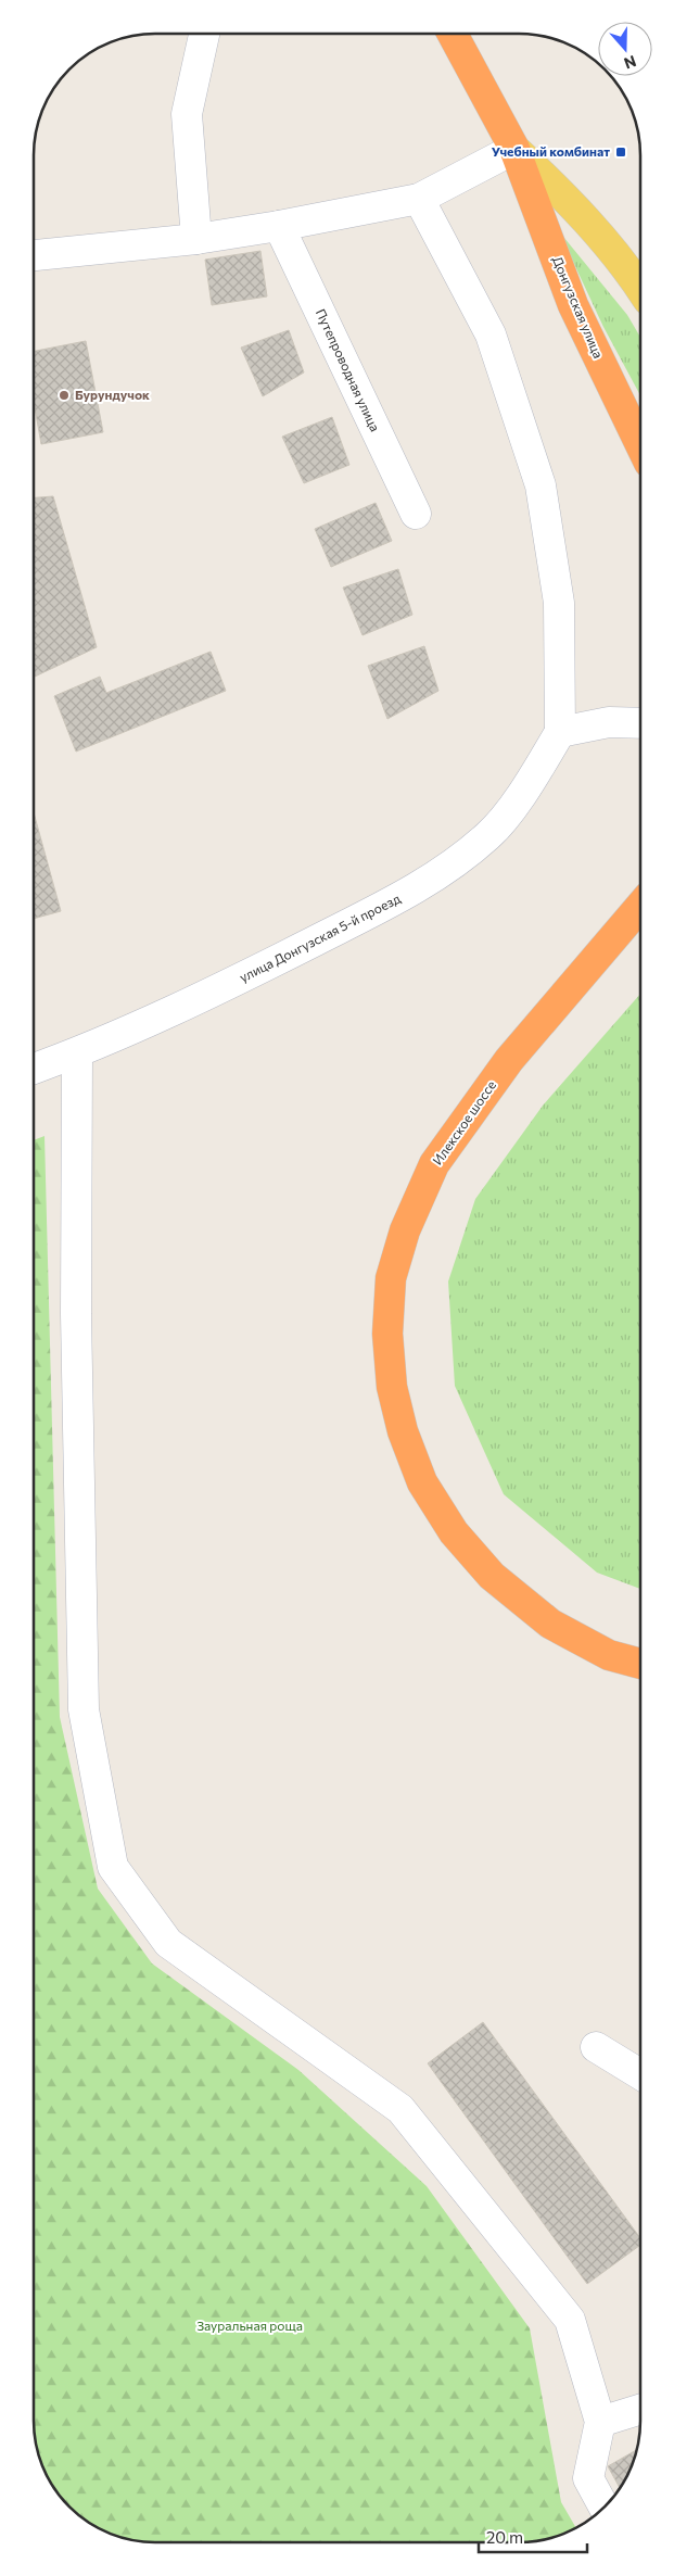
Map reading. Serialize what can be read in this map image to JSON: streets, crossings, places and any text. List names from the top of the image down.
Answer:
{
  "streets": {
    "highway": ["Донгузская улица", "Илекское шоссе"],
    "street": ["Путепроводная улица", "улица Донгузская 5-й проезд"]
  },
  "parks": ["Зауральная роща"],
  "places": {
    "transit": ["Учебный комбинат"],
    "other": ["Бурундучок"]
  },
  "scale_bar": "20 m",
  "north": "bottom"
}
